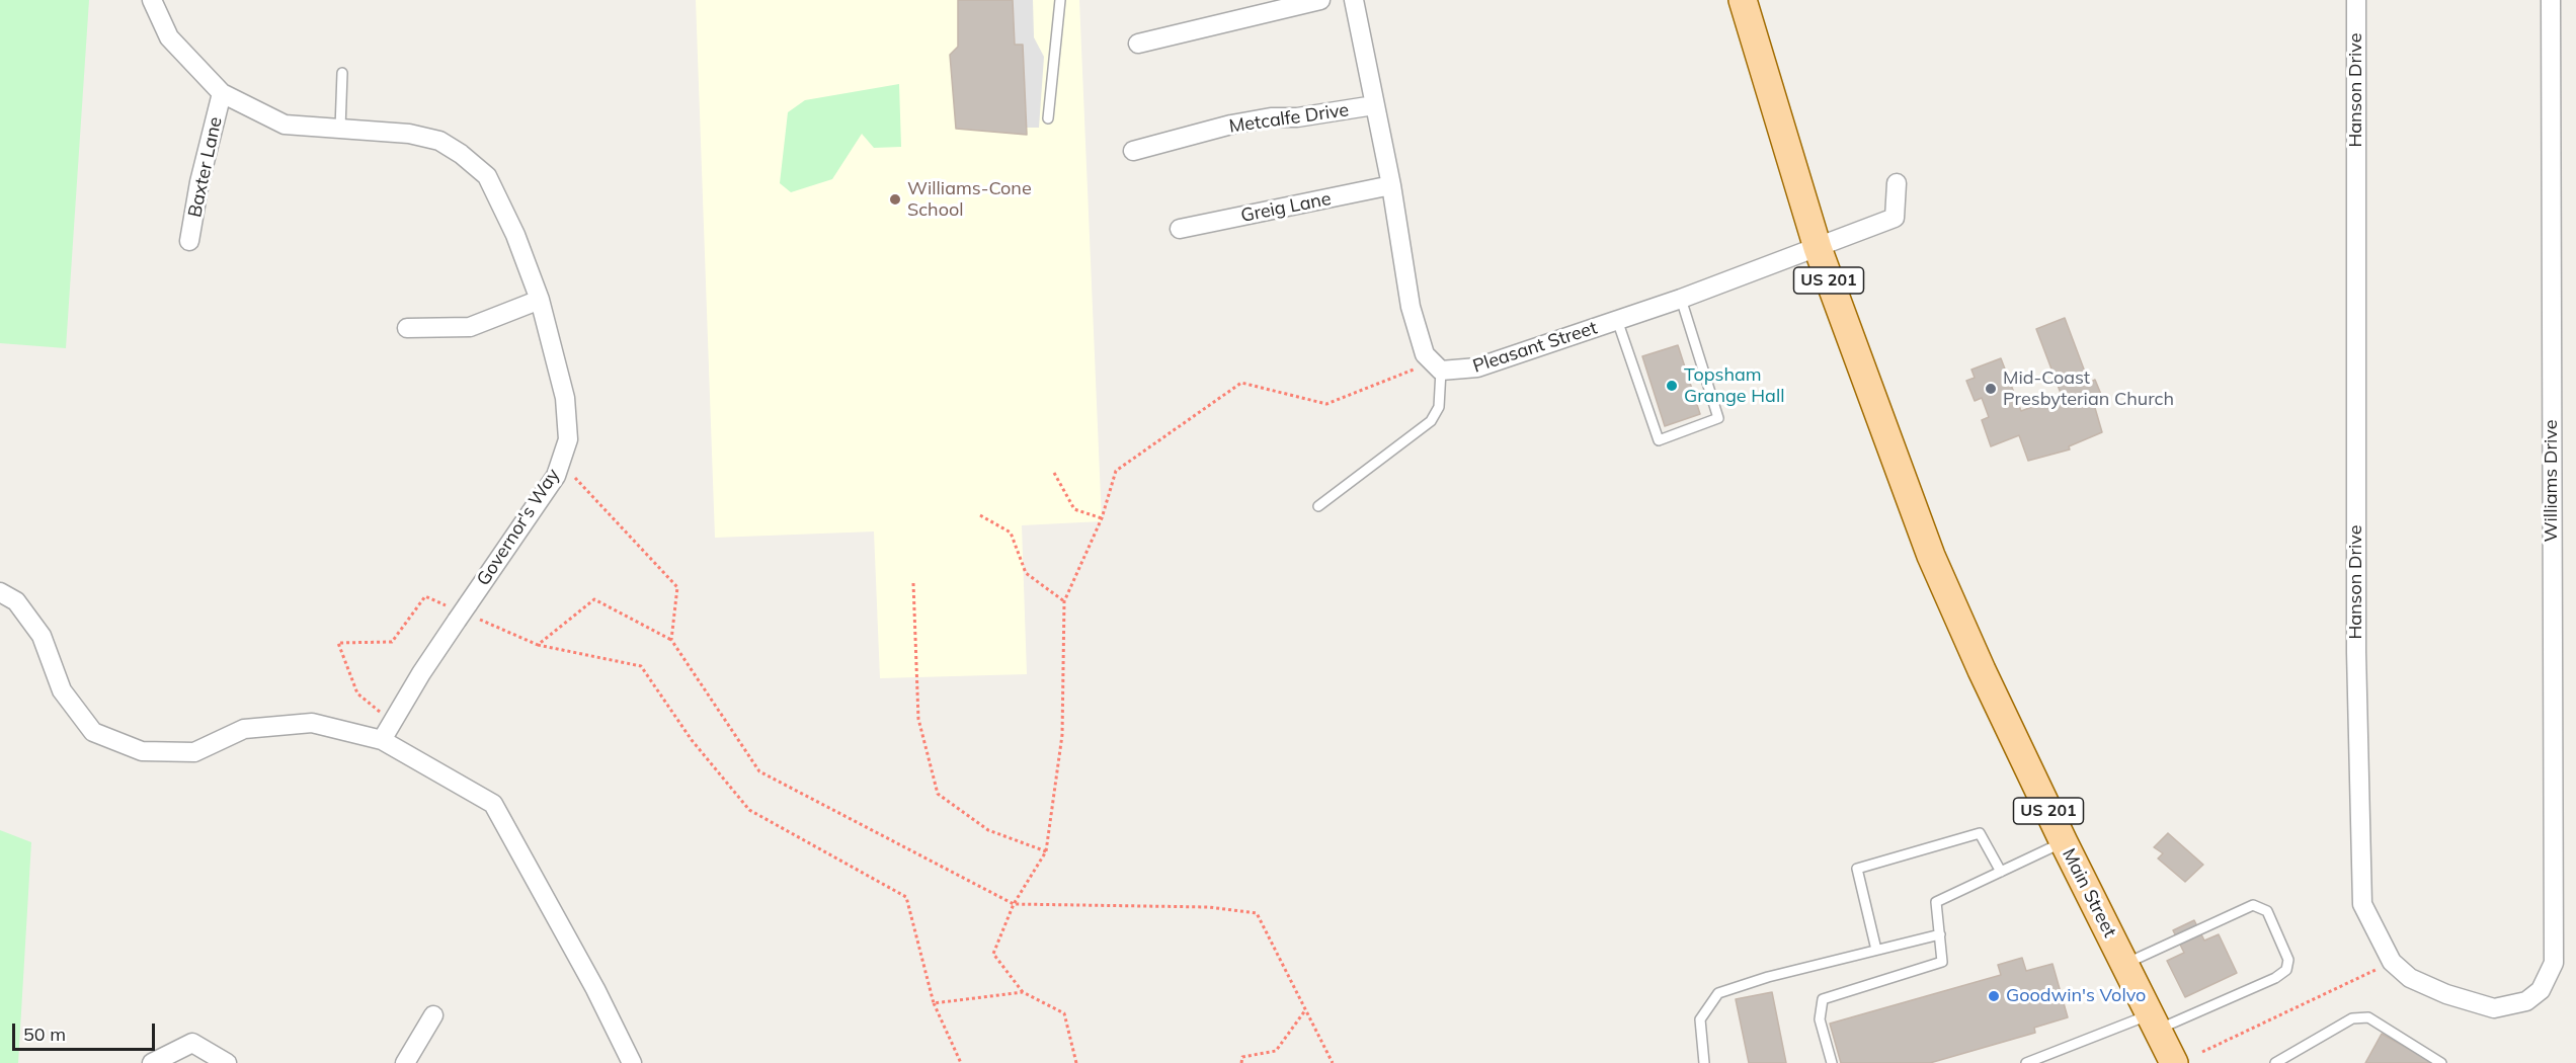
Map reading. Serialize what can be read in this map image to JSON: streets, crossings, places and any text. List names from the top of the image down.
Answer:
{
  "streets": {
    "main road": ["US 201", "Main Street"],
    "street": [
      "Hanson Drive",
      "Metcalfe Drive",
      "Baxter Lane",
      "Greig Lane",
      "Pleasant Street",
      "Williams Drive",
      "Governor's Way"
    ]
  },
  "crossings": [
    ["Hanson Drive", "Williams Drive"],
    ["Baxter Lane", "Governor's Way"],
    ["US 201", "Pleasant Street"],
    ["US 201", "Main Street"],
    ["Pleasant Street", "Main Street"]
  ],
  "places": [
    "Williams-Cone School",
    "Topsham Grange Hall",
    "Mid-Coast Presbyterian Church",
    "Goodwin's Volvo"
  ],
  "scale_bar": "50 m"
}
